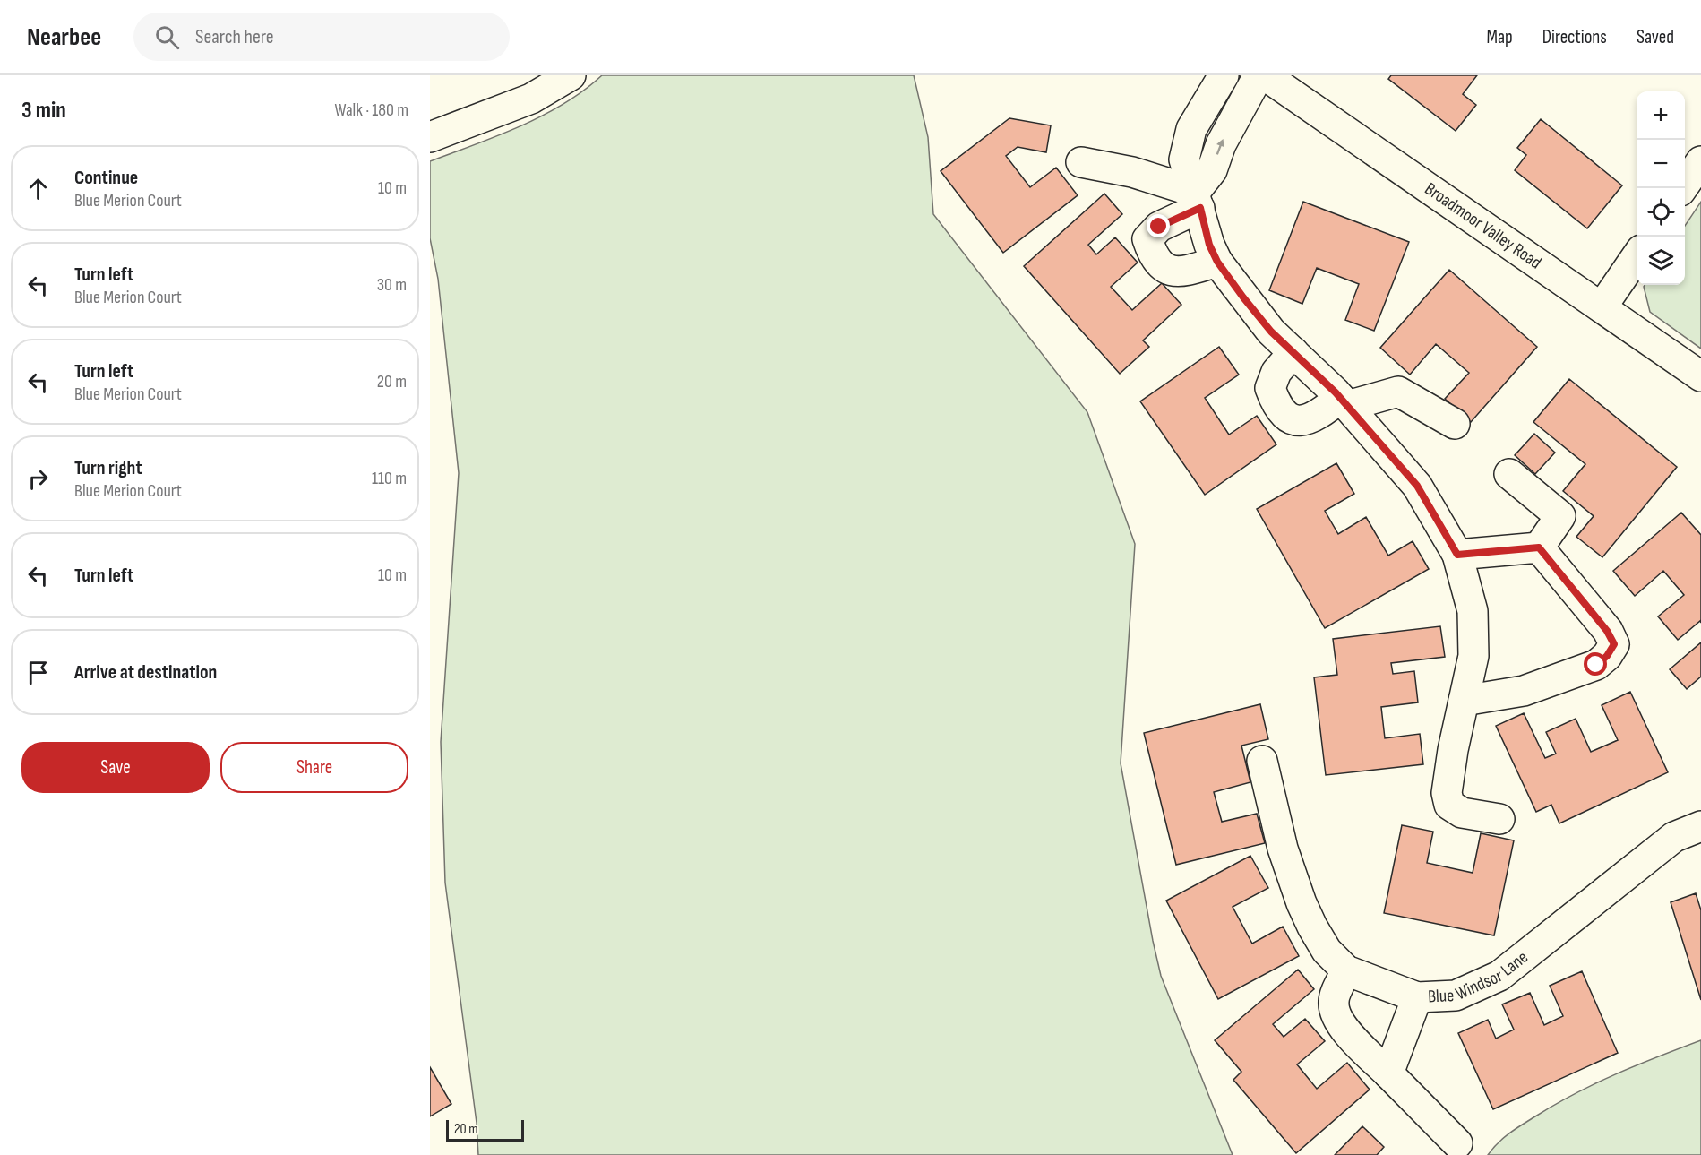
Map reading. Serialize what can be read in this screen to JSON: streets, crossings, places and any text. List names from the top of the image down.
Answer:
{
  "streets": {
    "street": ["Broadmoor Valley Road", "Blue Windsor Lane"]
  },
  "scale_bar": "20 m",
  "page": {
    "header": "Nearbee",
    "search": "Search here",
    "nav": ["Map", "Directions", "Saved"],
    "heading": ["3 min", "Walk · 180 m"],
    "map_buttons": ["+", "−"],
    "list": [
      ["Continue", "Blue Merion Court", "10 m"],
      ["Turn left", "Blue Merion Court", "30 m"],
      ["Turn left", "Blue Merion Court", "20 m"],
      ["Turn right", "Blue Merion Court", "110 m"],
      ["Turn left", "10 m"],
      "Arrive at destination"
    ],
    "buttons": ["Save", "Share"],
    "scale": "20 m"
  }
}
